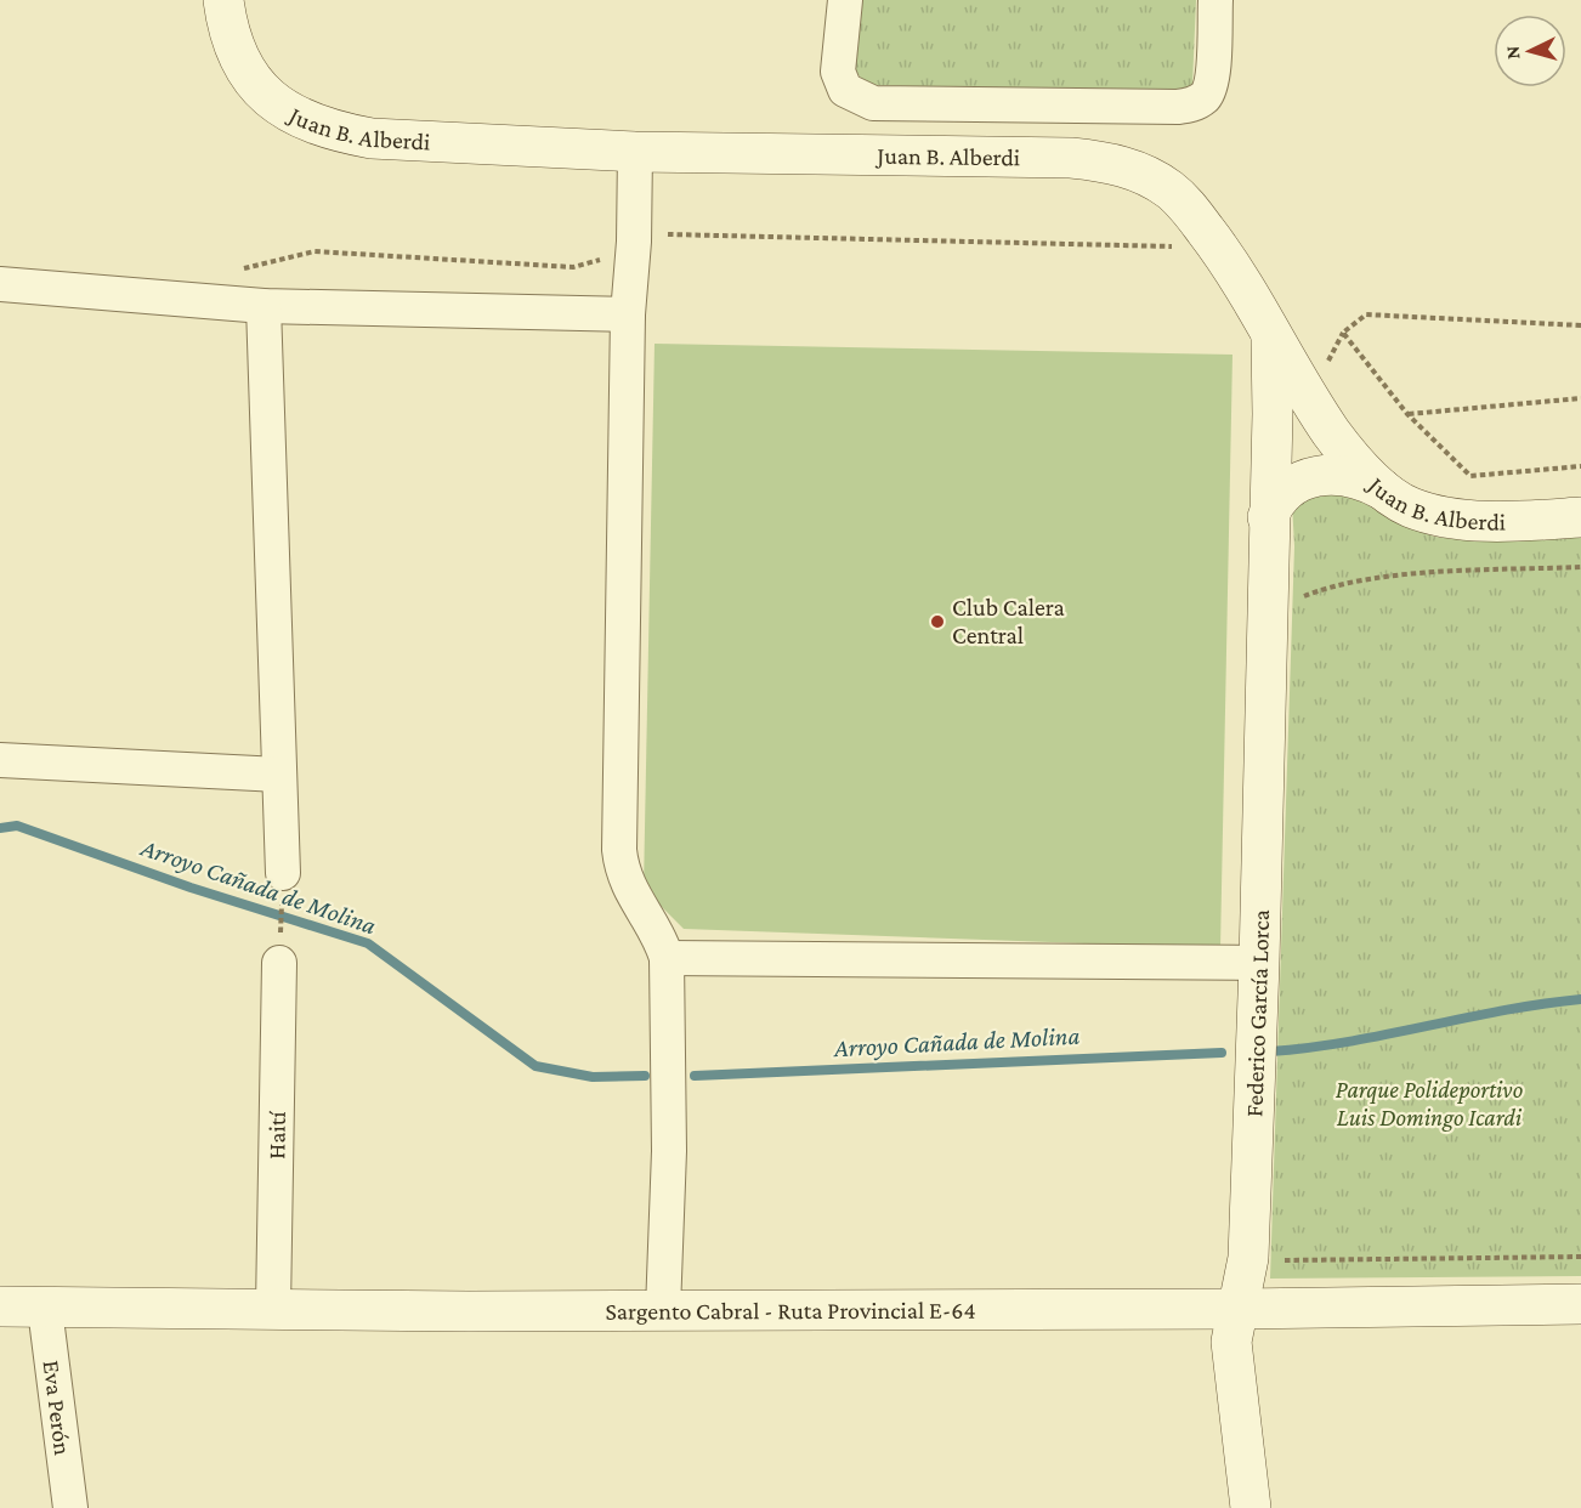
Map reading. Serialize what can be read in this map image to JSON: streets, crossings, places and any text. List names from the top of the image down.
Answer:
{
  "streets": {
    "street": [
      "Juan B. Alberdi",
      "Federico García Lorca",
      "Haití",
      "Sargento Cabral - Ruta Provincial E-64",
      "Eva Perón"
    ]
  },
  "crossings": [
    ["Juan B. Alberdi", "Federico García Lorca"],
    ["Federico García Lorca", "Sargento Cabral - Ruta Provincial E-64"],
    ["Haití", "Sargento Cabral - Ruta Provincial E-64"],
    ["Sargento Cabral - Ruta Provincial E-64", "Eva Perón"]
  ],
  "water": ["Arroyo Cañada de Molina"],
  "parks": ["Parque Polideportivo Luis Domingo Icardi"],
  "places": ["Club Calera Central"],
  "north": "left"
}
